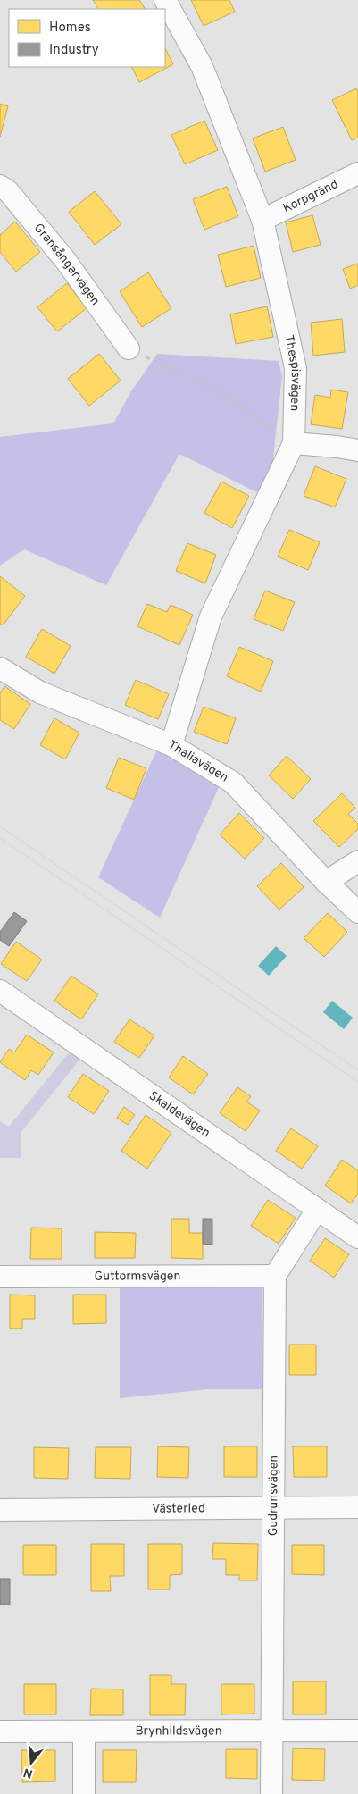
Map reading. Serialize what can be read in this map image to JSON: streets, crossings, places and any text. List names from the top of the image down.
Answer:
{
  "streets": {
    "street": [
      "Korpgränd",
      "Gransångarvägen",
      "Thespisvägen",
      "Thaliavägen",
      "Skaldevägen",
      "Guttormsvägen",
      "Gudrunsvägen",
      "Västerled",
      "Brynhildsvägen"
    ]
  },
  "crossings": [
    ["Korpgränd", "Thespisvägen"],
    ["Thespisvägen", "Thaliavägen"],
    ["Guttormsvägen", "Gudrunsvägen"],
    ["Gudrunsvägen", "Västerled"],
    ["Gudrunsvägen", "Brynhildsvägen"]
  ],
  "legend": ["Homes", "Industry"],
  "north": "bottom"
}
